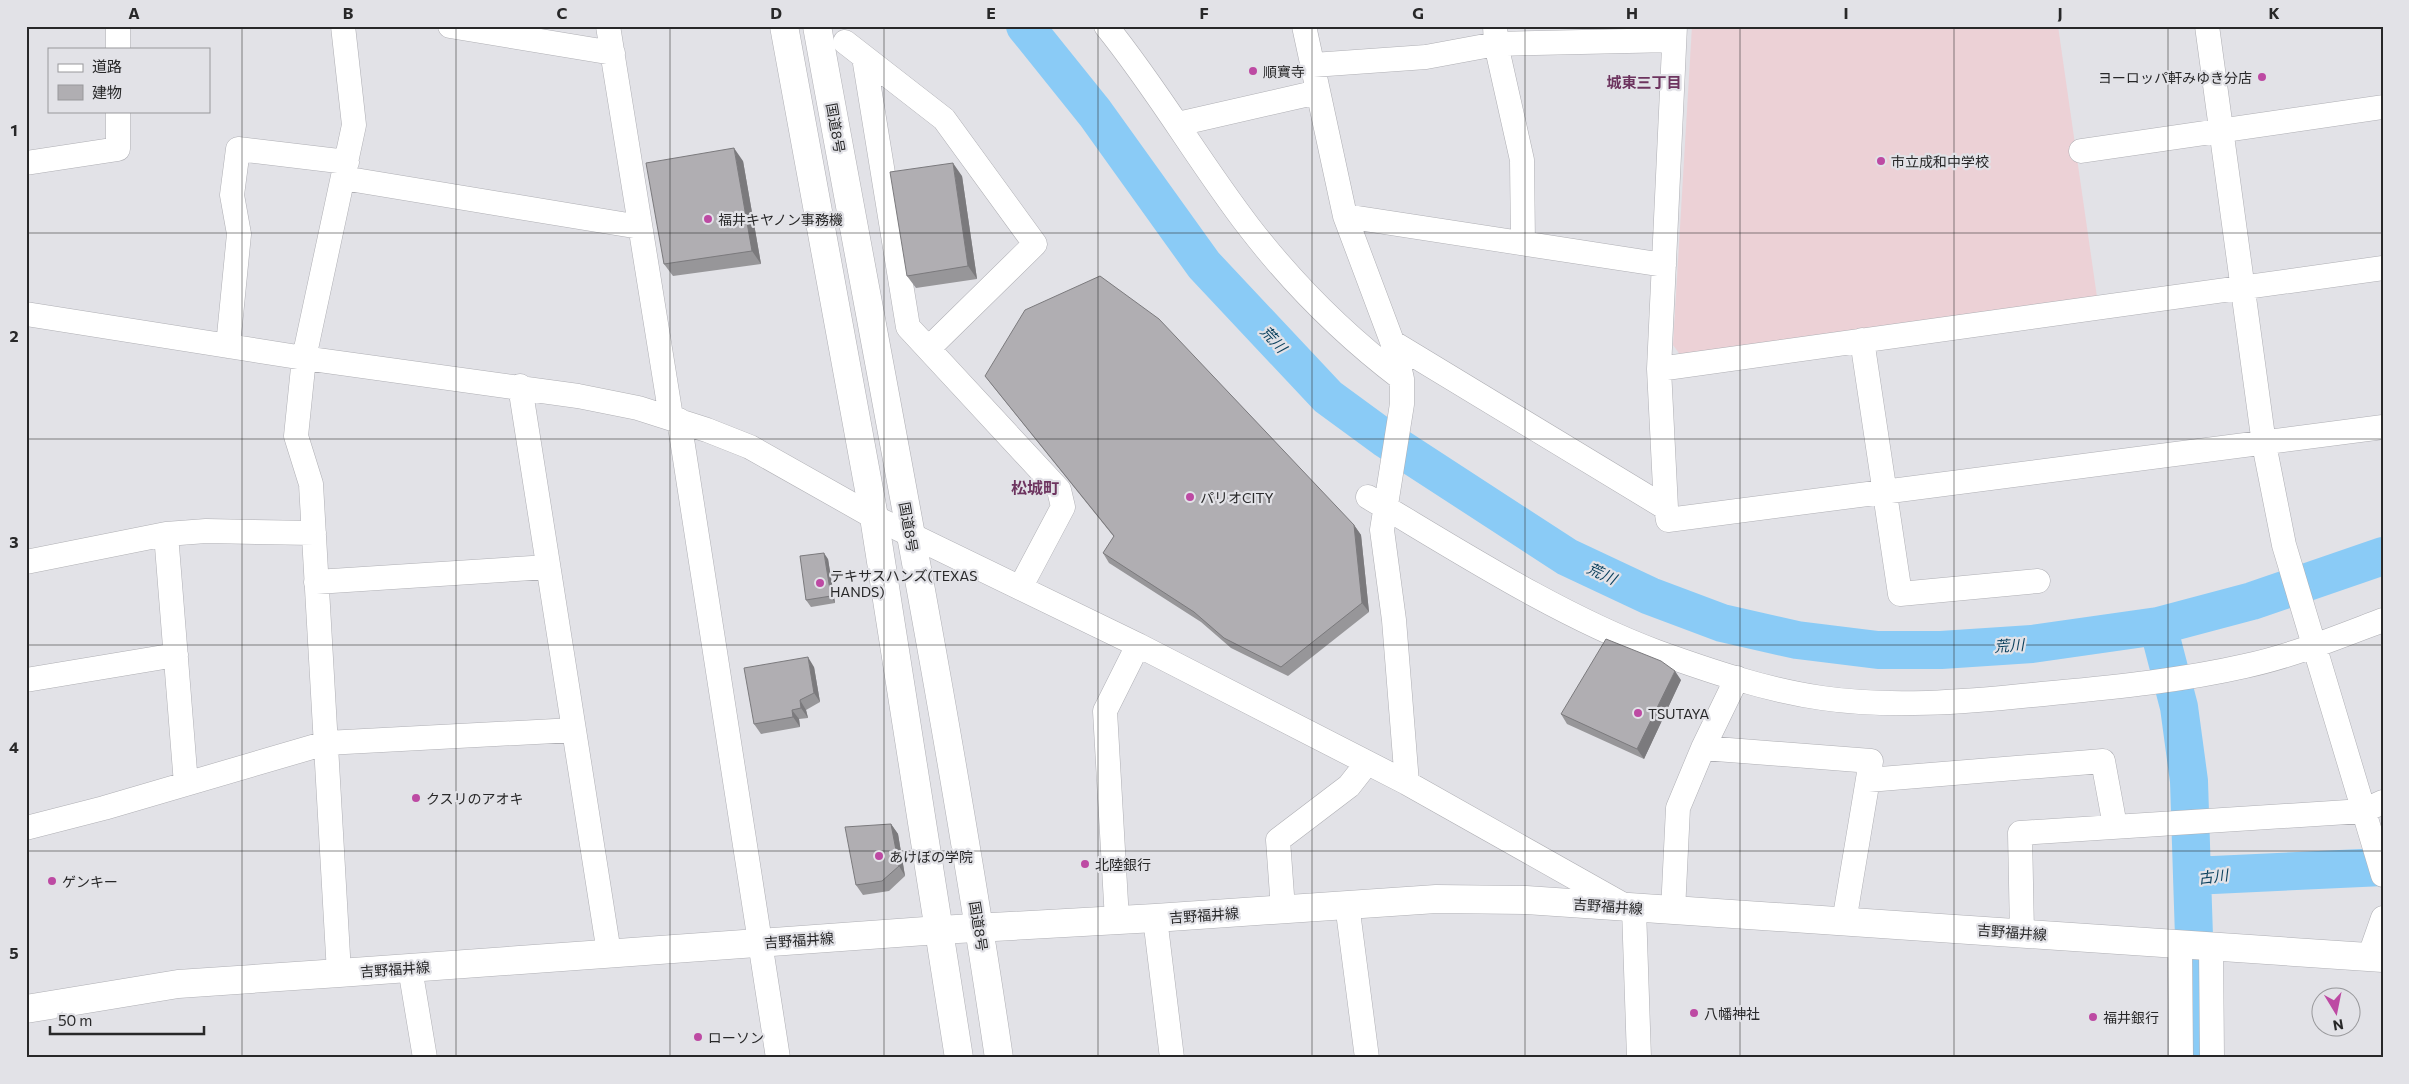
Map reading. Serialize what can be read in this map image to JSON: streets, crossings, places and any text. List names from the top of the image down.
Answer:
{
  "streets": {
    "main road": ["国道8号", "吉野福井線"]
  },
  "crossings": [
    ["国道8号", "吉野福井線"]
  ],
  "districts": ["城東三丁目", "松城町"],
  "water": ["荒川", "古川"],
  "places": [
    "順寶寺",
    "ヨーロッパ軒みゆき分店",
    "市立成和中学校",
    "福井キヤノン事務機",
    "パリオCITY",
    "テキサスハンズ(TEXAS HANDS)",
    "TSUTAYA",
    "クスリのアオキ",
    "あけぼの学院",
    "北陸銀行",
    "ゲンキー",
    "八幡神社",
    "福井銀行",
    "ローソン"
  ],
  "legend": ["道路", "建物"],
  "scale_bar": "50 m",
  "north": "bottom",
  "grid": {
    "columns": [
      "A",
      "B",
      "C",
      "D",
      "E",
      "F",
      "G",
      "H",
      "I",
      "J",
      "K"
    ],
    "rows": [
      "1",
      "2",
      "3",
      "4",
      "5"
    ]
  }
}
